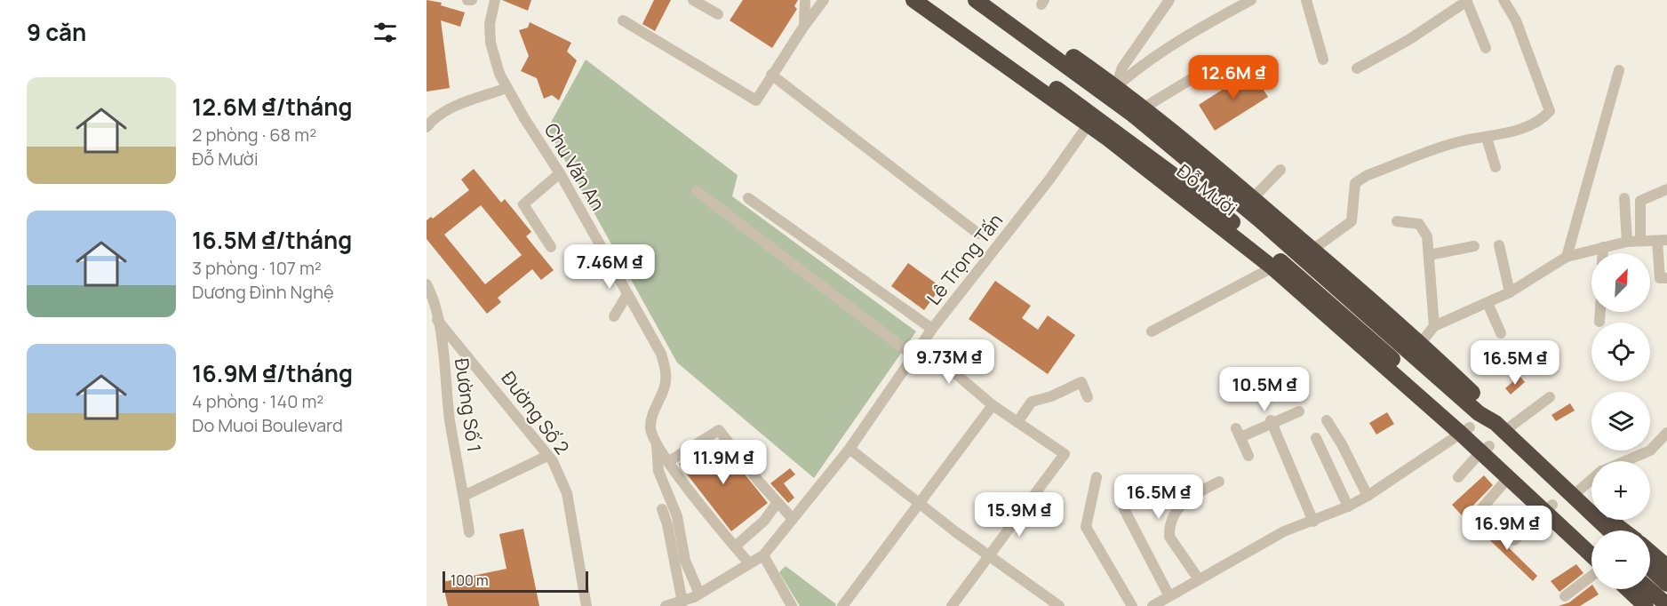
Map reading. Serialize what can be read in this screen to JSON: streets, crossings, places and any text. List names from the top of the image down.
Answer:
{
  "streets": {
    "highway": ["Đỗ Mười"],
    "street": [
      "Chu Văn An",
      "Lê Trọng Tấn",
      "Đường Số 1",
      "Đường Số 2"
    ]
  },
  "crossings": [
    ["Chu Văn An", "Lê Trọng Tấn"],
    ["Đỗ Mười", "Lê Trọng Tấn"],
    ["Đường Số 1", "Đường Số 2"]
  ],
  "scale_bar": "100 m",
  "north": "top right",
  "page": {
    "heading": "9 căn",
    "price": [
      "12.6M ₫",
      "7.46M ₫",
      "9.73M ₫",
      "16.5M ₫",
      "10.5M ₫",
      "11.9M ₫",
      "16.5M ₫",
      "15.9M ₫",
      "16.9M ₫"
    ],
    "list": [
      {
        "name": "12.6M ₫/tháng",
        "note": "2 phòng · 68 m² · Đỗ Mười"
      },
      {
        "name": "16.5M ₫/tháng",
        "note": "3 phòng · 107 m² · Dương Đình Nghệ"
      },
      {
        "name": "16.9M ₫/tháng",
        "note": "4 phòng · 140 m² · Do Muoi Boulevard"
      }
    ],
    "map_buttons": ["+", "−"],
    "scale": "100 m"
  }
}
